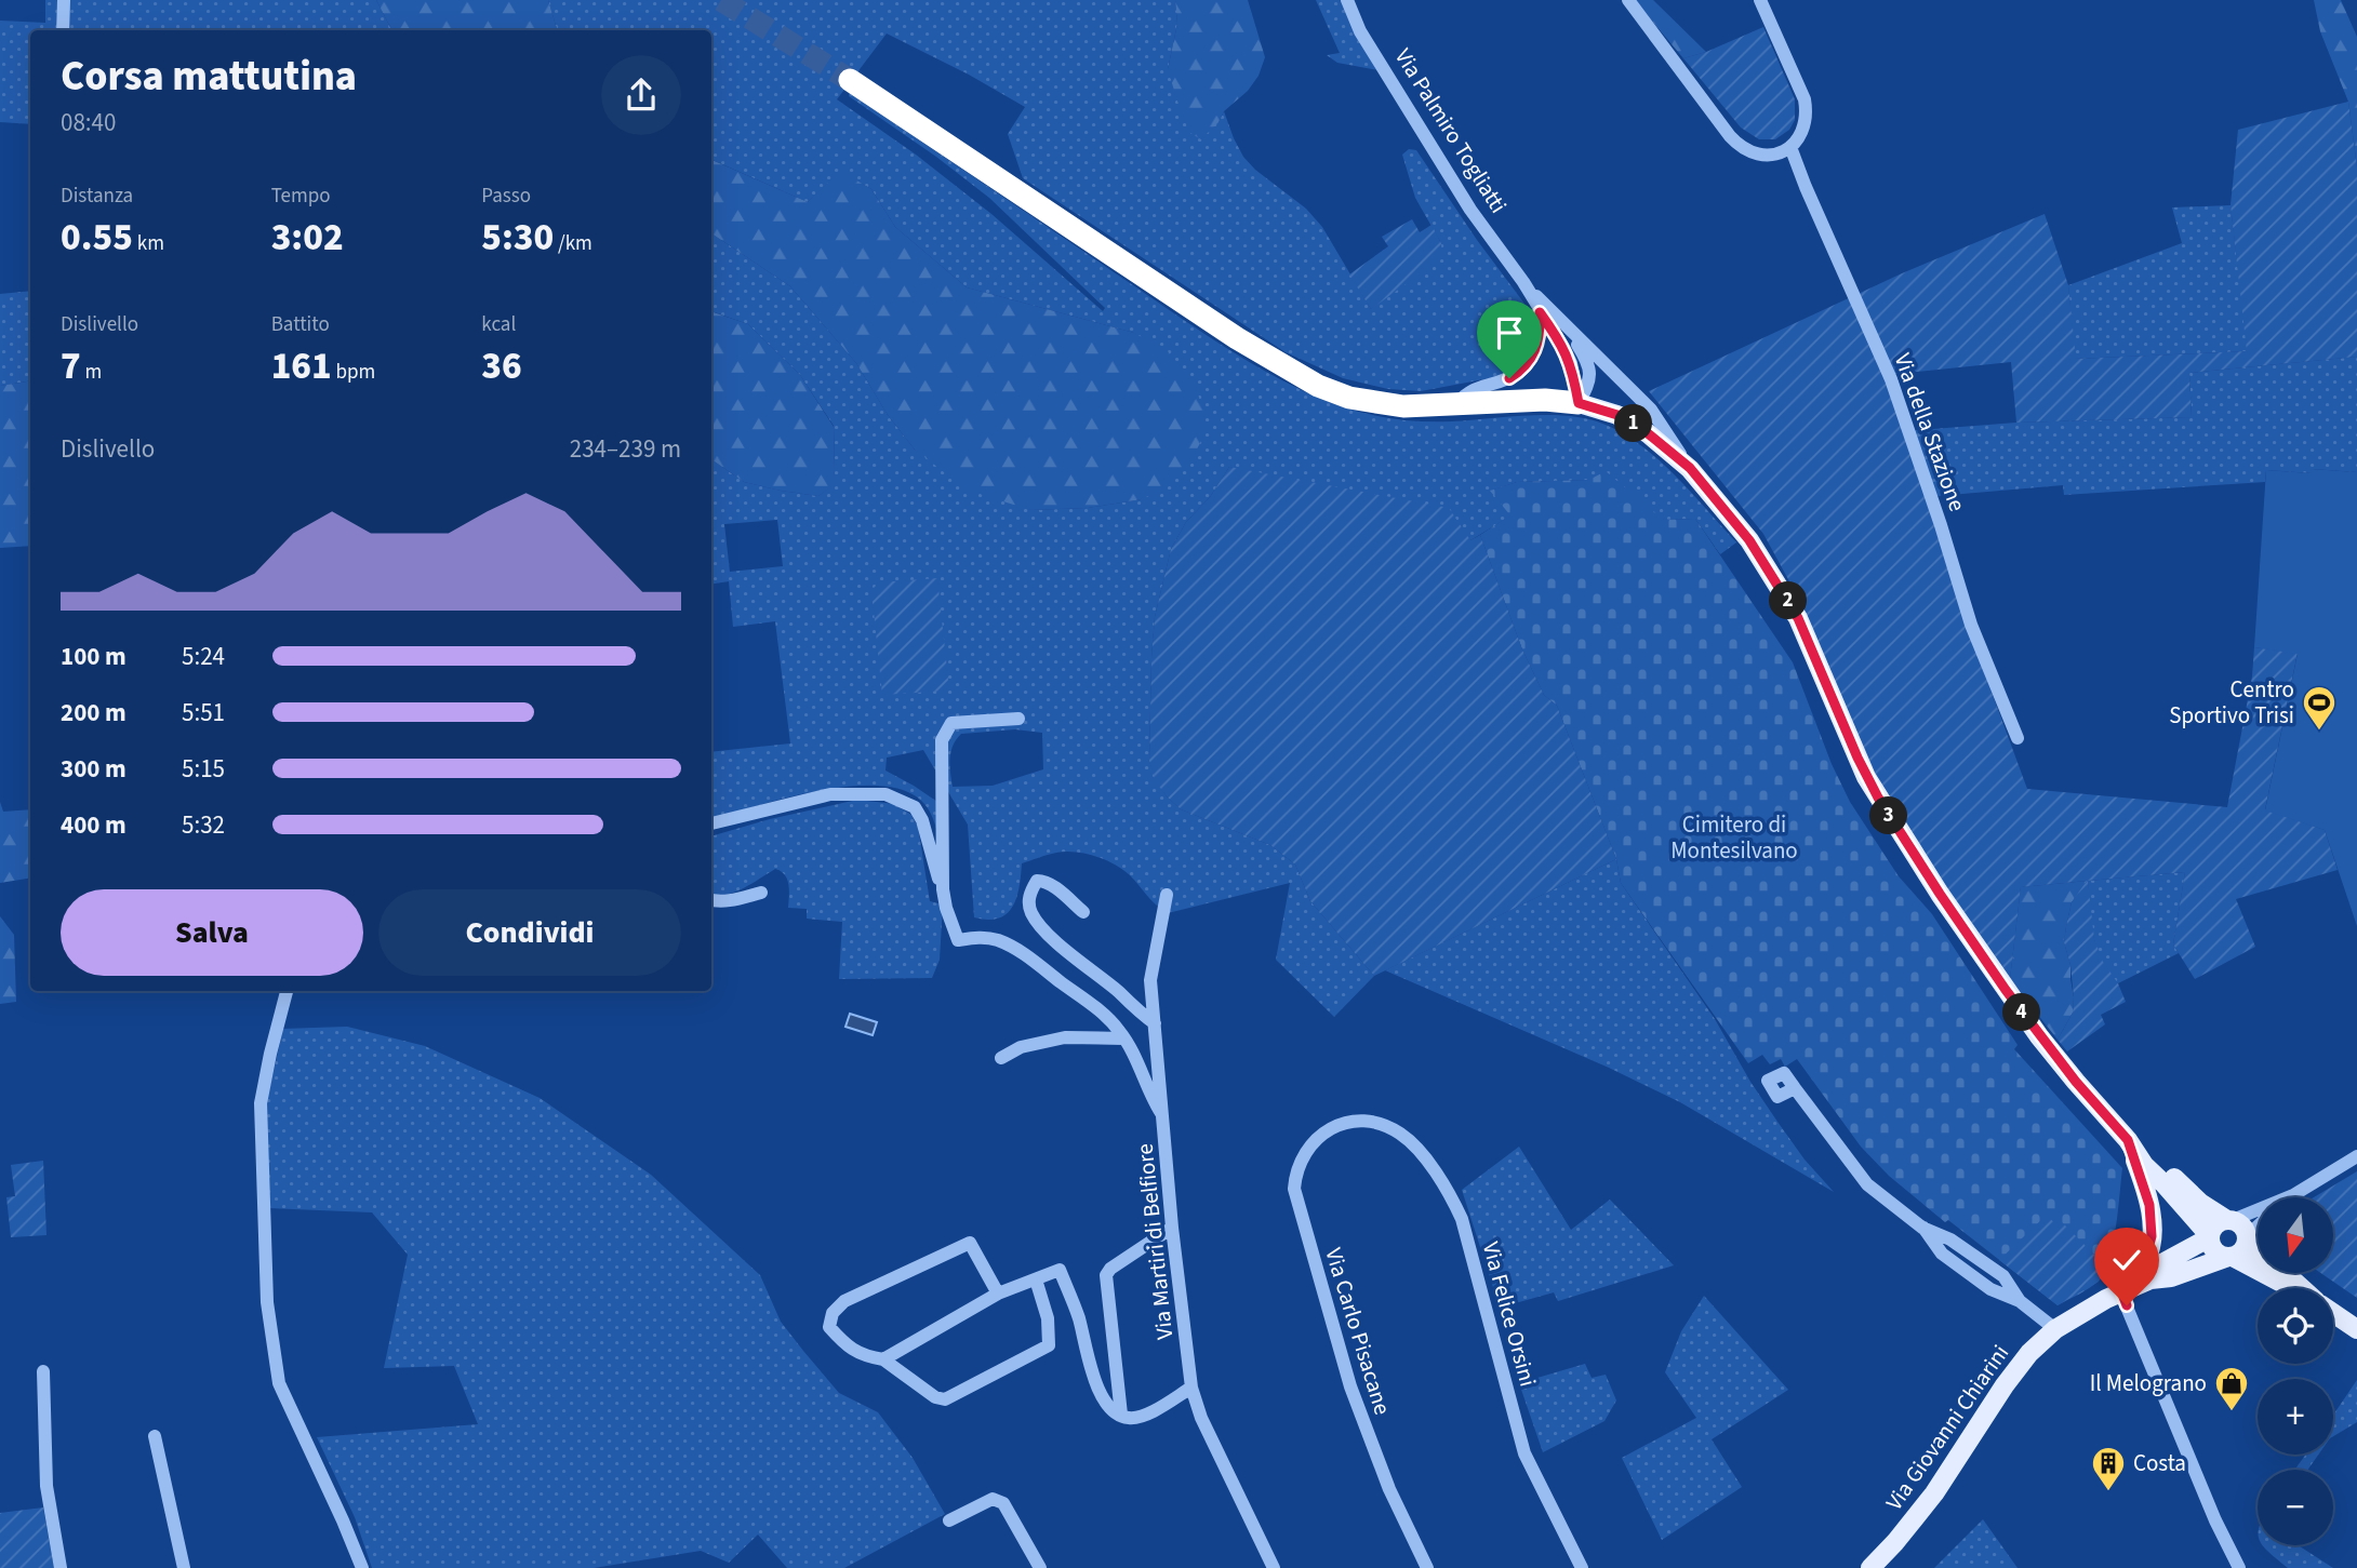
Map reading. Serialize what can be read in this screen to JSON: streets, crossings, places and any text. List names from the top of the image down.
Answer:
{
  "streets": {
    "main road": ["Via Palmiro Togliatti", "Via Giovanni Chiarini"],
    "street": [
      "Via della Stazione",
      "Via Martiri di Belfiore",
      "Via Felice Orsini",
      "Via Carlo Pisacane"
    ]
  },
  "crossings": [
    ["Via Palmiro Togliatti", "Via Giovanni Chiarini"],
    ["Via Felice Orsini", "Via Carlo Pisacane"]
  ],
  "parks": ["Cimitero di Montesilvano"],
  "places": {
    "sports": ["Centro Sportivo Trisi"],
    "shop": ["Il Melograno"],
    "building": ["Costa"]
  },
  "north": "bottom",
  "page": {
    "heading": ["Corsa mattutina", "08:40"],
    "stats": [
      ["Distanza", "0.55 km"],
      ["Tempo", "3:02"],
      ["Passo", "5:30 /km"],
      ["Dislivello", "7 m"],
      ["Battito", "161 bpm"],
      ["kcal", "36"]
    ],
    "pins": [
      "1",
      "2",
      "3",
      "4"
    ],
    "chart": ["Dislivello", "234–239 m"],
    "list": [
      {
        "name": "100 m",
        "note": "5:24"
      },
      {
        "name": "200 m",
        "note": "5:51"
      },
      {
        "name": "300 m",
        "note": "5:15"
      },
      {
        "name": "400 m",
        "note": "5:32"
      }
    ],
    "buttons": ["Salva", "Condividi"],
    "map_buttons": ["+", "−"]
  }
}
